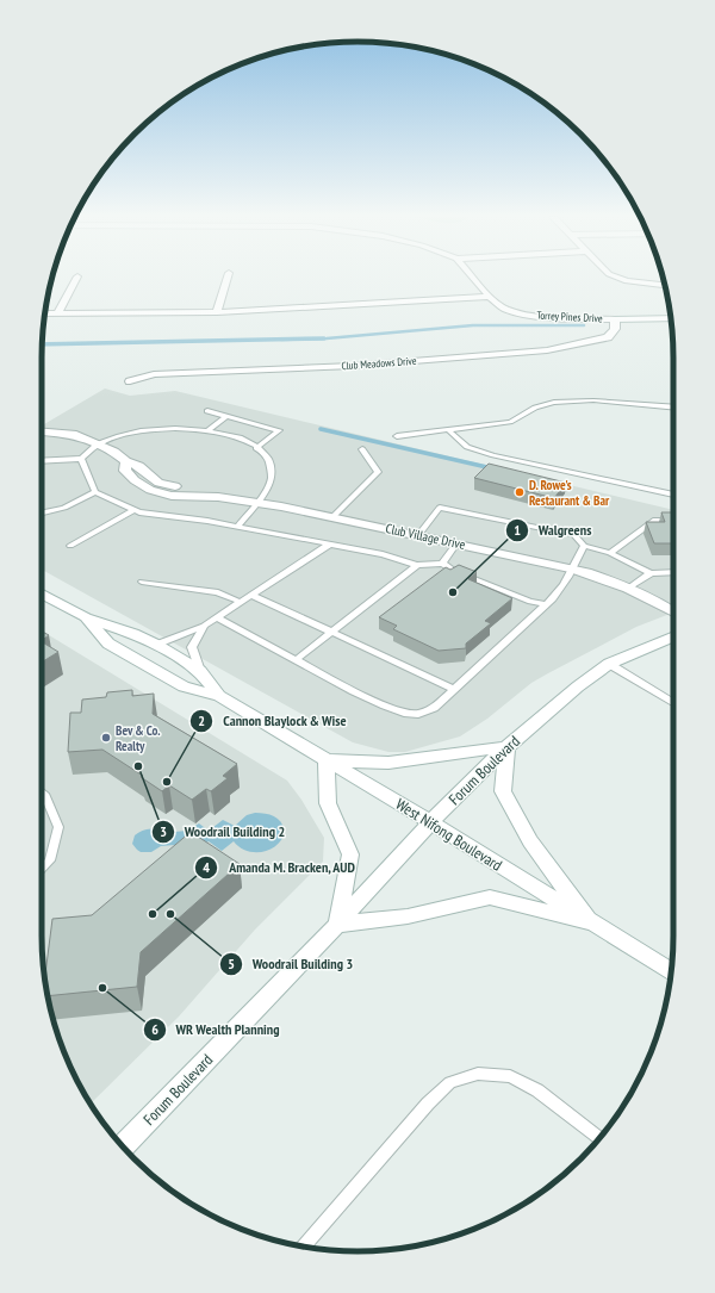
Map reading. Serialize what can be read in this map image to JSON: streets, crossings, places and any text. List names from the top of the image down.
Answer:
{
  "streets": {
    "street": [
      "Torrey Pines Drive",
      "Club Meadows Drive",
      "Club Village Drive",
      "Forum Boulevard",
      "West Nifong Boulevard"
    ]
  },
  "crossings": [
    ["Torrey Pines Drive", "Club Meadows Drive"],
    ["Forum Boulevard", "West Nifong Boulevard"]
  ],
  "places": [
    "D. Rowe's Restaurant & Bar",
    "Walgreens",
    "Bev & Co. Realty",
    "Woodrail Building 2",
    "Cannon Blaylock & Wise",
    "Amanda M. Bracken, AUD",
    "Woodrail Building 3",
    "WR Wealth Planning"
  ]
}
